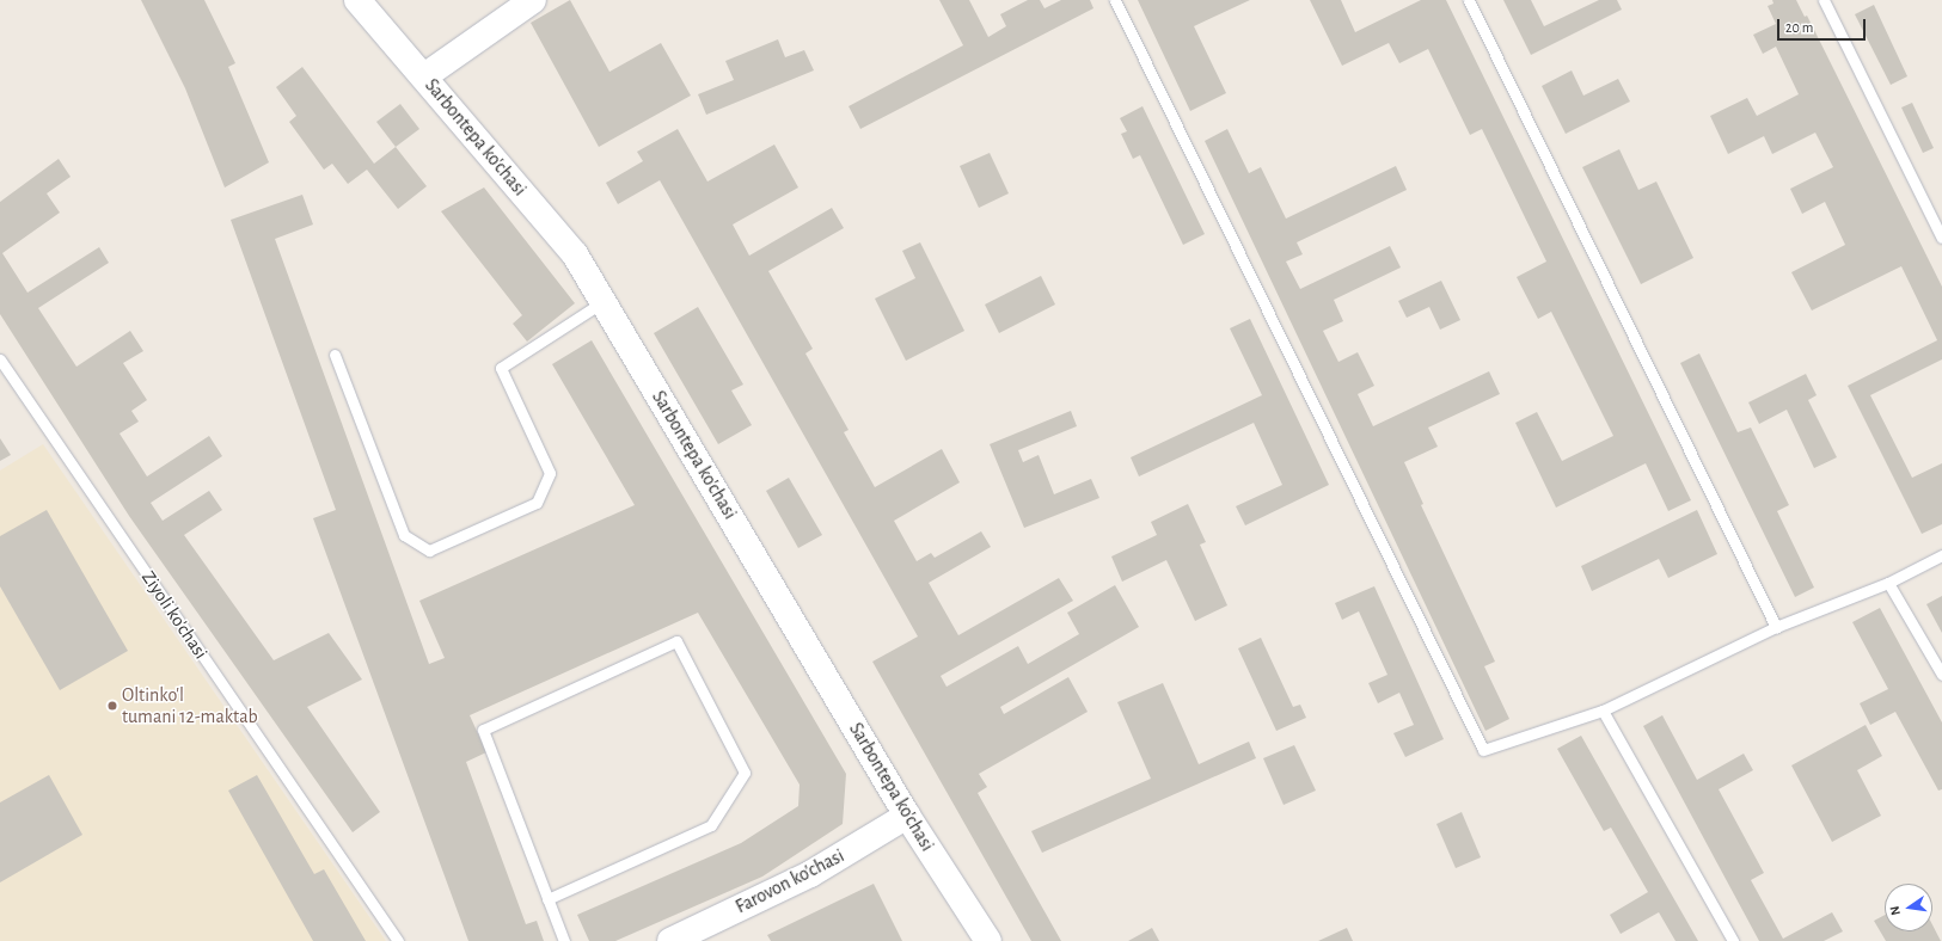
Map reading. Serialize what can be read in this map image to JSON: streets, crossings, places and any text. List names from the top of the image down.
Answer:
{
  "streets": {
    "street": ["Sarbontepa ko'chasi", "Farovon ko'chasi"],
    "lane": ["Ziyoli ko'chasi"]
  },
  "crossings": [
    ["Sarbontepa ko'chasi", "Farovon ko'chasi"]
  ],
  "places": ["Oltinko'l tumani 12-maktab"],
  "scale_bar": "20 m",
  "north": "left"
}
